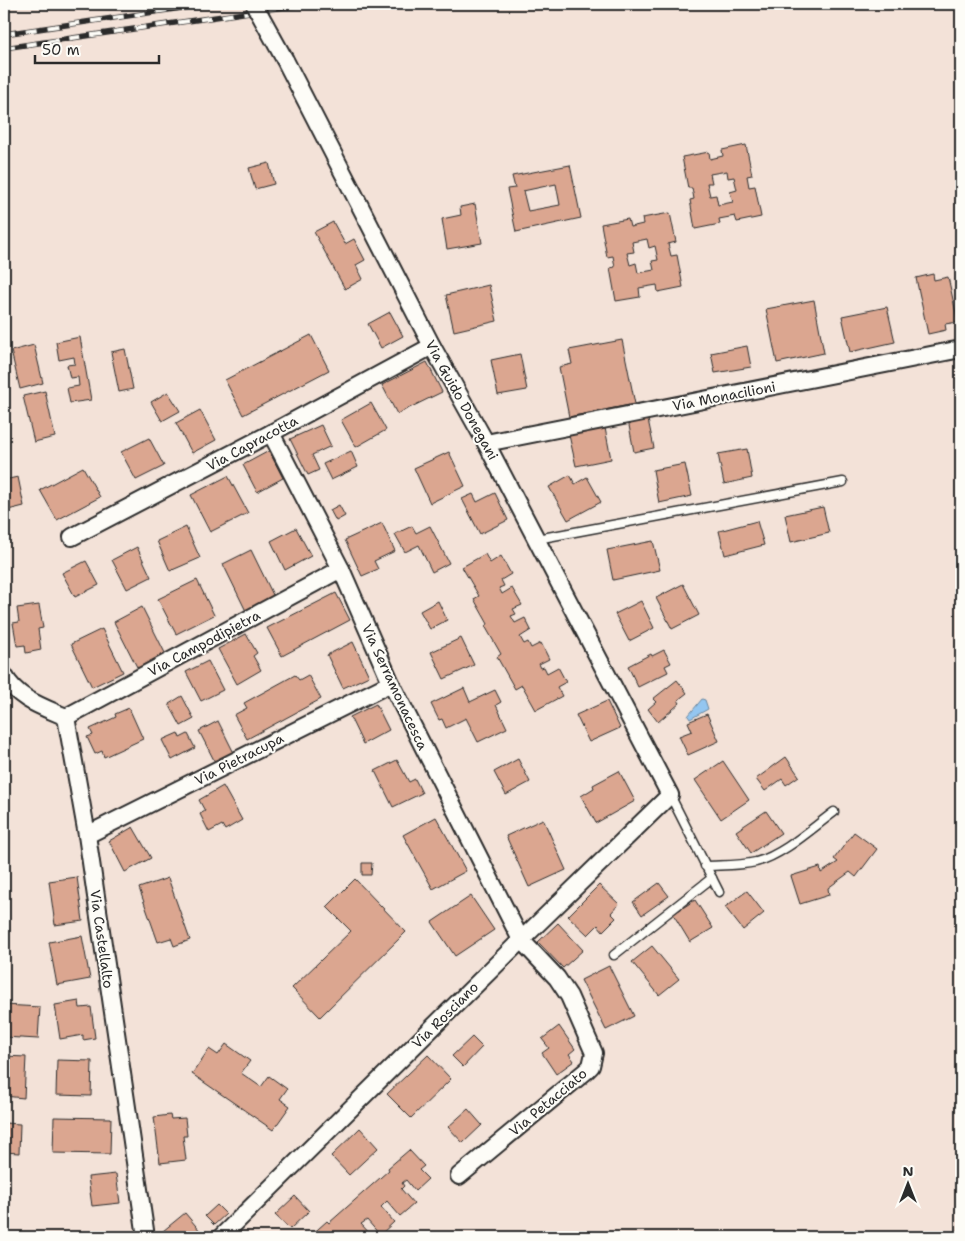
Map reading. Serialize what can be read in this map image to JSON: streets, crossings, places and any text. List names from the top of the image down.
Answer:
{
  "streets": {
    "street": [
      "Via Monacilioni",
      "Via Guido Donegani",
      "Via Capracotta",
      "Via Campodipietra",
      "Via Serramonacesca",
      "Via Pietracupa",
      "Via Castellalto",
      "Via Rosciano",
      "Via Petacciato"
    ]
  },
  "crossings": [
    ["Via Monacilioni", "Via Guido Donegani"],
    ["Via Guido Donegani", "Via Capracotta"],
    ["Via Guido Donegani", "Via Rosciano"],
    ["Via Capracotta", "Via Serramonacesca"],
    ["Via Campodipietra", "Via Serramonacesca"],
    ["Via Campodipietra", "Via Castellalto"],
    ["Via Serramonacesca", "Via Pietracupa"],
    ["Via Serramonacesca", "Via Rosciano"],
    ["Via Serramonacesca", "Via Petacciato"],
    ["Via Pietracupa", "Via Castellalto"],
    ["Via Rosciano", "Via Petacciato"]
  ],
  "scale_bar": "50 m",
  "north": "top"
}
